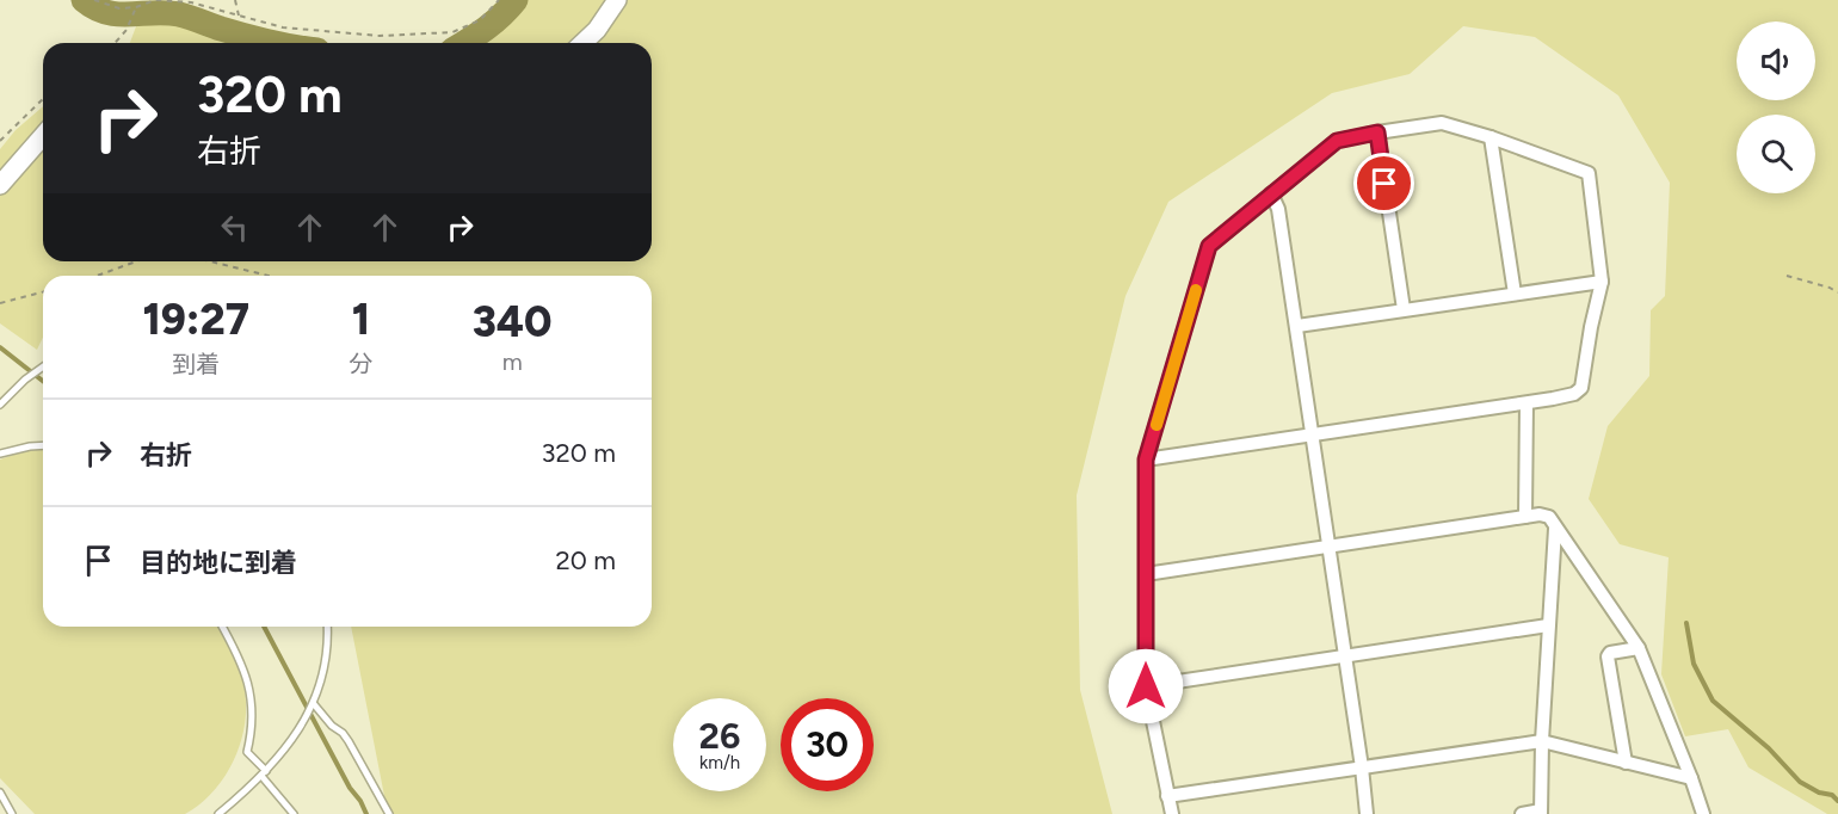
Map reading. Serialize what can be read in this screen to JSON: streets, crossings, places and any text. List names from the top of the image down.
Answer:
{
  "page": {
    "turn": ["320 m", "右折"],
    "eta": [
      "19:27",
      "到着",
      "1",
      "分",
      "340",
      "m"
    ],
    "list": [
      {
        "name": "右折",
        "value": "320 m"
      },
      {
        "name": "目的地に到着",
        "value": "20 m"
      }
    ],
    "speed": "26 km/h",
    "limit": "30"
  }
}
